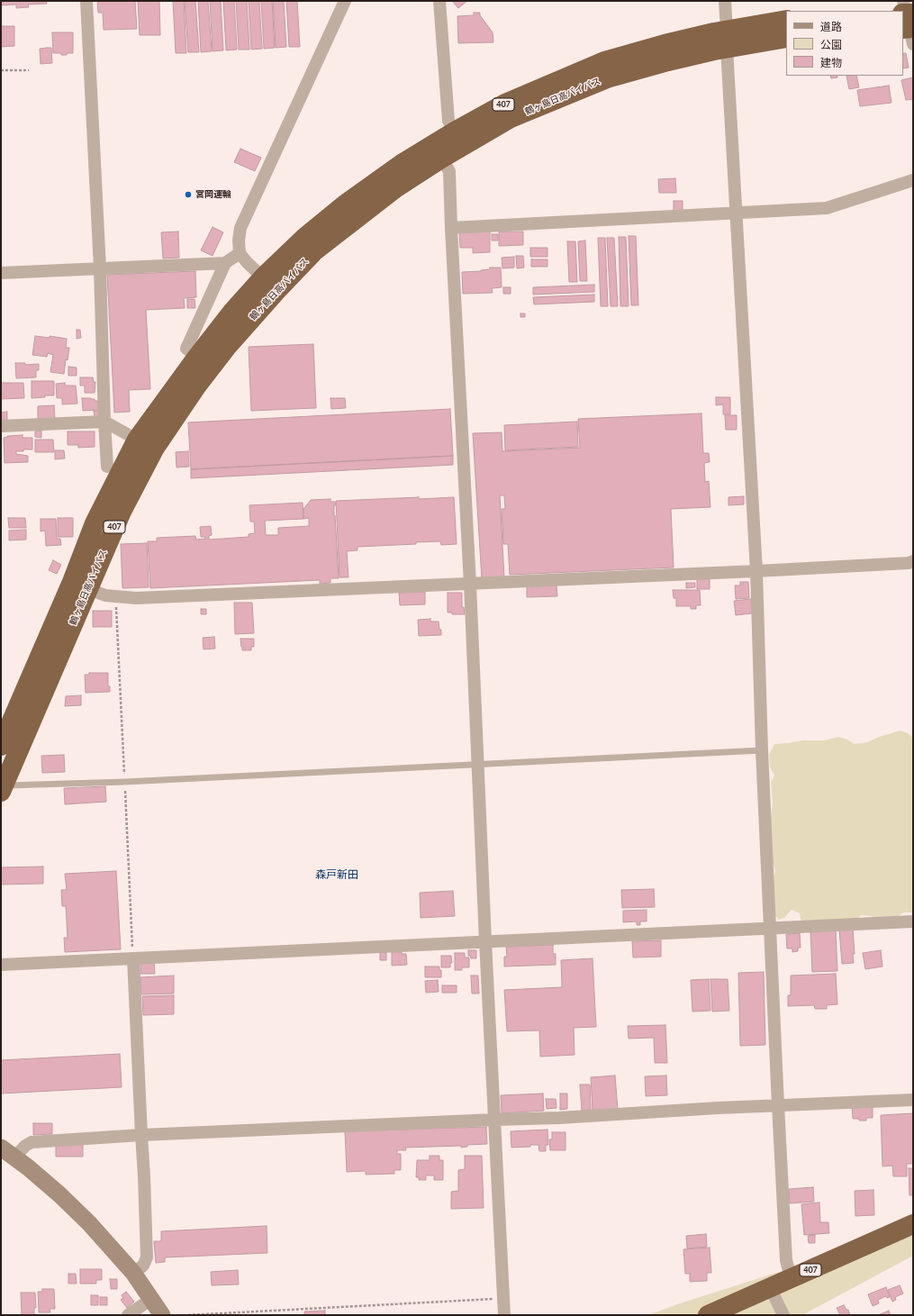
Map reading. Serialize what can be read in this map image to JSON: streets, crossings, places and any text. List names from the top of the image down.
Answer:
{
  "streets": {
    "highway": ["鶴ヶ島日高バイパス", "407"]
  },
  "districts": ["森戸新田"],
  "places": ["宮岡運輸"],
  "legend": ["道路", "公園", "建物"]
}
